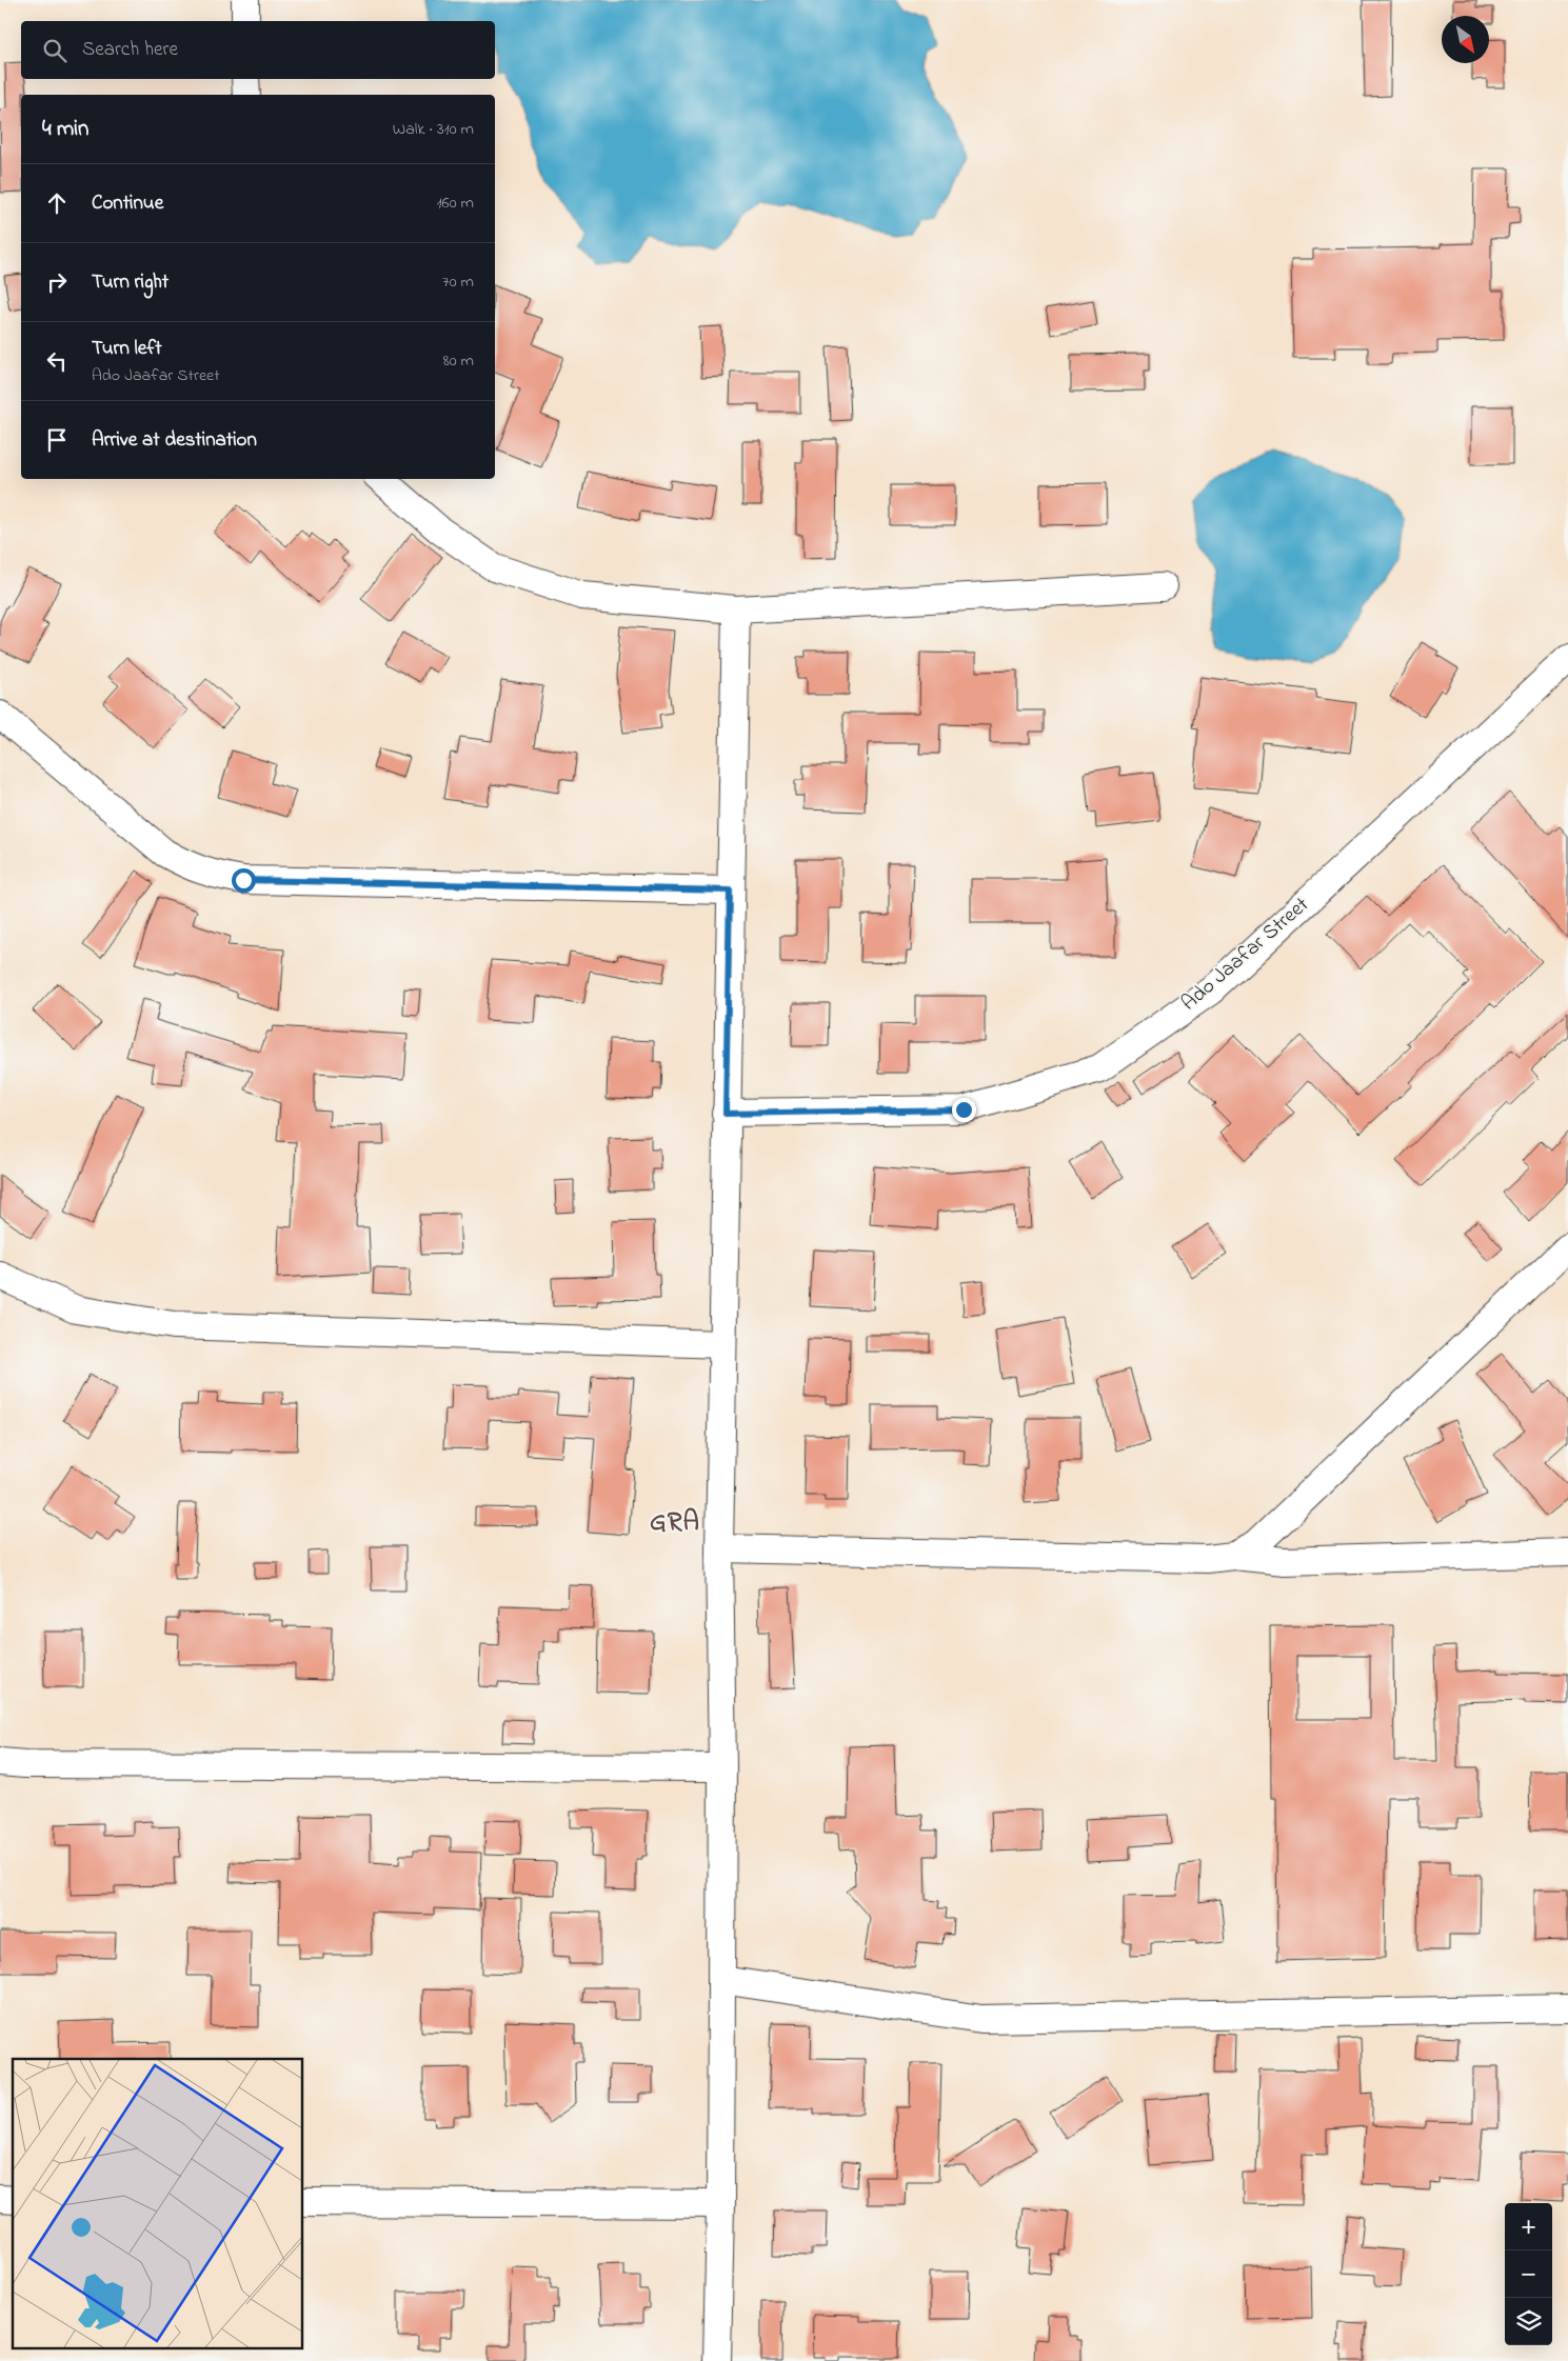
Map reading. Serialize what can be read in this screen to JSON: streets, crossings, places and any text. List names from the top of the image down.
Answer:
{
  "streets": {
    "street": ["Ado Jaafar Street"]
  },
  "districts": ["GRA"],
  "north": "bottom right",
  "page": {
    "search": "Search here",
    "heading": ["4 min", "Walk · 310 m"],
    "list": [
      ["Continue", "160 m"],
      ["Turn right", "70 m"],
      ["Turn left", "Ado Jaafar Street", "80 m"],
      "Arrive at destination"
    ],
    "map_buttons": ["+", "−"]
  }
}
